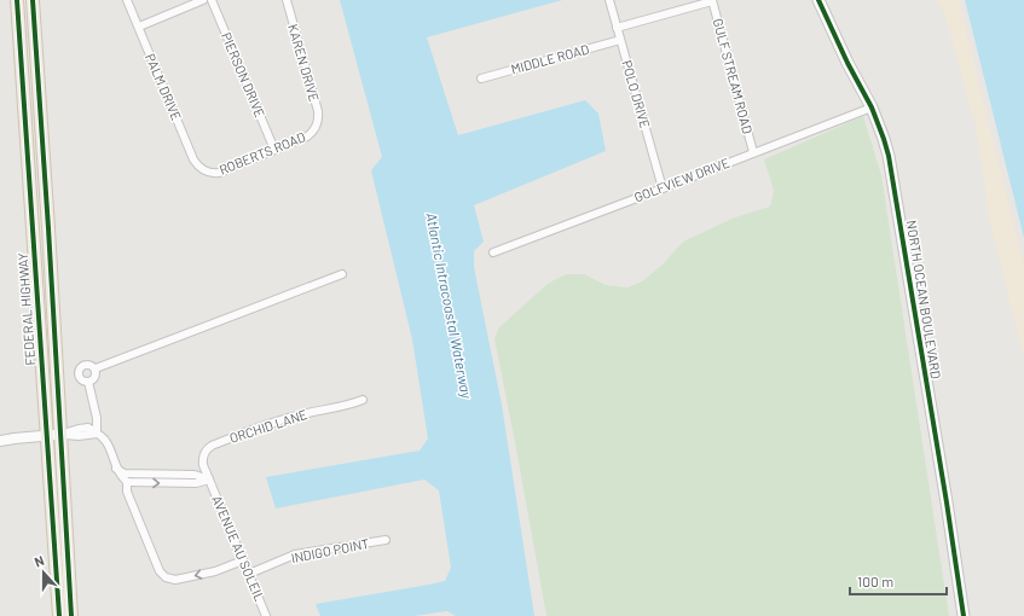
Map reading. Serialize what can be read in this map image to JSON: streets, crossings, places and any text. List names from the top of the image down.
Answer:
{
  "streets": {
    "main road": ["NORTH OCEAN BOULEVARD", "FEDERAL HIGHWAY"],
    "street": [
      "MIDDLE ROAD",
      "KAREN DRIVE",
      "PIERSON DRIVE",
      "GULF STREAM ROAD",
      "PALM DRIVE",
      "POLO DRIVE",
      "ROBERTS ROAD",
      "GOLFVIEW DRIVE",
      "ORCHID LANE",
      "AVENUE AU SOLEIL",
      "INDIGO POINT"
    ]
  },
  "crossings": [
    ["MIDDLE ROAD", "POLO DRIVE"],
    ["KAREN DRIVE", "ROBERTS ROAD"],
    ["PIERSON DRIVE", "ROBERTS ROAD"],
    ["GULF STREAM ROAD", "GOLFVIEW DRIVE"],
    ["PALM DRIVE", "ROBERTS ROAD"],
    ["POLO DRIVE", "GOLFVIEW DRIVE"],
    ["GOLFVIEW DRIVE", "NORTH OCEAN BOULEVARD"],
    ["ORCHID LANE", "AVENUE AU SOLEIL"],
    ["AVENUE AU SOLEIL", "INDIGO POINT"]
  ],
  "water": ["Atlantic Intracoastal Waterway"],
  "scale_bar": "100 m",
  "north": "top"
}
